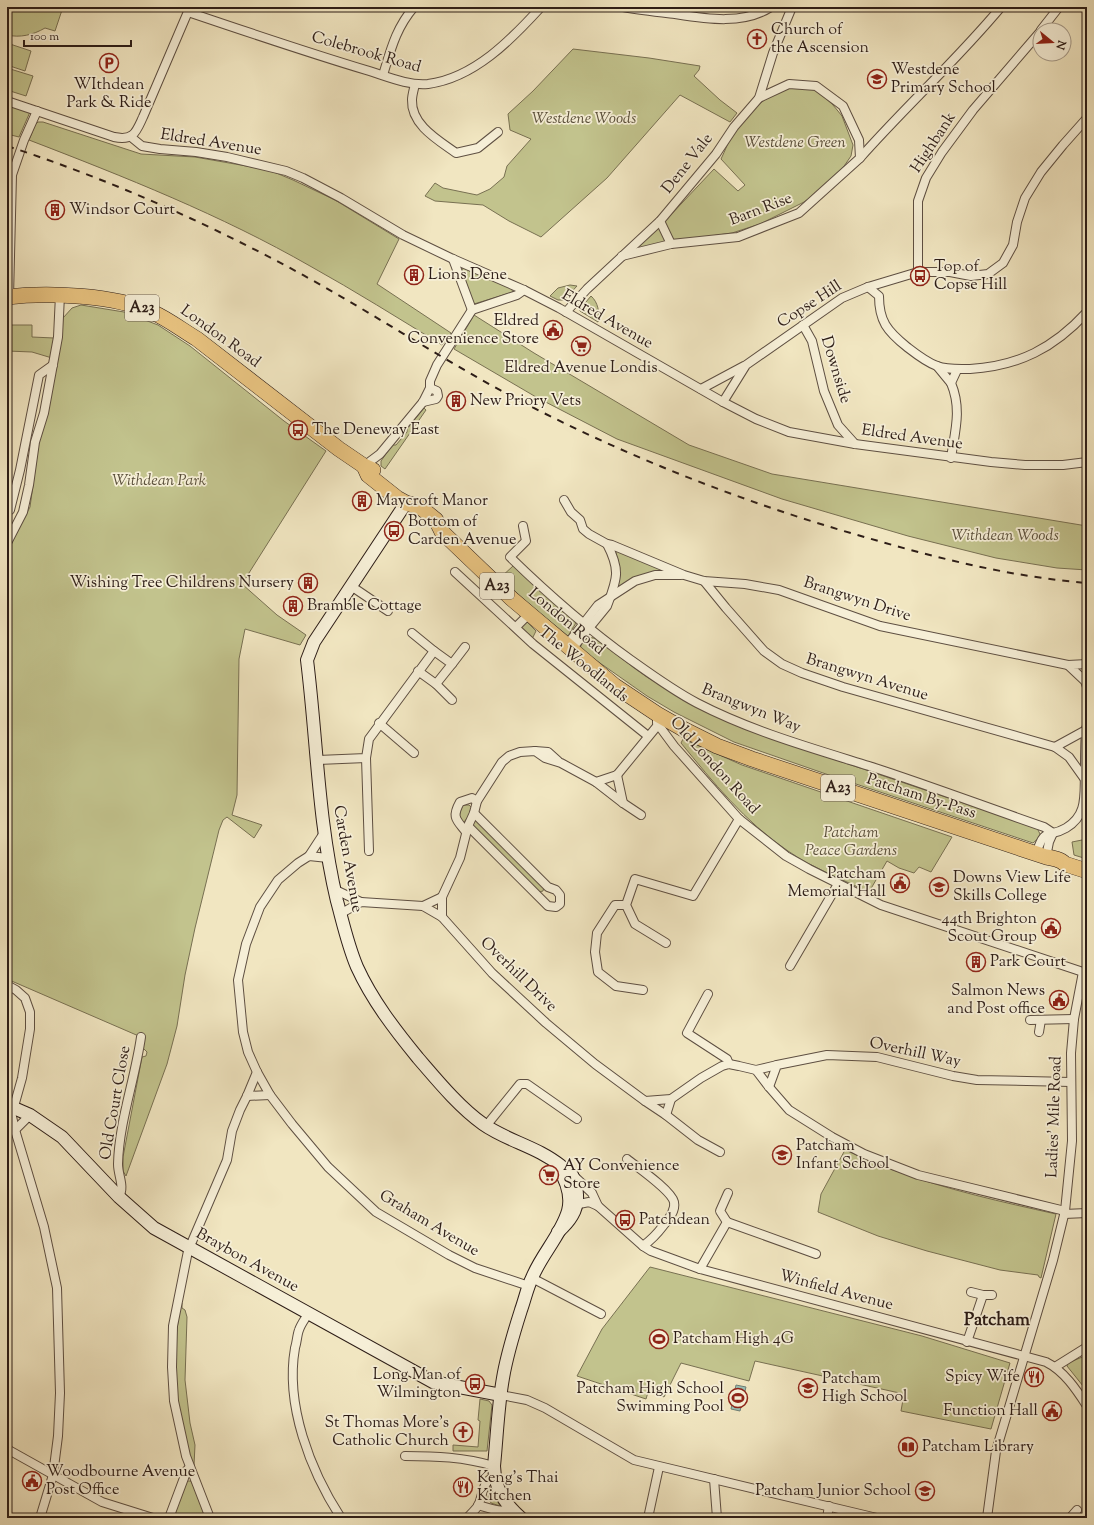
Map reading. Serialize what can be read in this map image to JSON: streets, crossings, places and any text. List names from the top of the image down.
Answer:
{
  "streets": {
    "highway": ["A23", "London Road", "Patcham By-Pass"],
    "street": [
      "Colebrook Road",
      "Eldred Avenue",
      "Highbank",
      "Dene Vale",
      "Barn Rise",
      "Copse Hill",
      "Downside",
      "Brangwyn Drive",
      "The Woodlands",
      "Brangwyn Avenue",
      "Brangwyn Way",
      "Old London Road",
      "Carden Avenue",
      "Overhill Drive",
      "Overhill Way",
      "Old Court Close",
      "Ladies' Mile Road",
      "Graham Avenue",
      "Braybon Avenue",
      "Winfield Avenue"
    ]
  },
  "crossings": [
    ["Eldred Avenue", "Dene Vale"],
    ["Eldred Avenue", "Copse Hill"],
    ["Eldred Avenue", "Downside"],
    ["Highbank", "Copse Hill"],
    ["Dene Vale", "Barn Rise"],
    ["Copse Hill", "Downside"],
    ["London Road", "Brangwyn Drive"],
    ["London Road", "The Woodlands"],
    ["London Road", "Old London Road"],
    ["London Road", "Patcham By-Pass"],
    ["London Road", "Carden Avenue"],
    ["Brangwyn Drive", "Brangwyn Avenue"],
    ["Brangwyn Drive", "Brangwyn Way"],
    ["Old London Road", "Patcham By-Pass"],
    ["Old London Road", "Ladies' Mile Road"],
    ["Carden Avenue", "Overhill Drive"],
    ["Carden Avenue", "Graham Avenue"],
    ["Overhill Way", "Ladies' Mile Road"],
    ["Old Court Close", "Braybon Avenue"],
    ["Ladies' Mile Road", "Winfield Avenue"]
  ],
  "districts": ["Patcham"],
  "parks": [
    "Westdene Woods",
    "Westdene Green",
    "Withdean Park",
    "Withdean Woods",
    "Patcham Peace Gardens"
  ],
  "places": {
    "church": ["Church of the Ascension", "St Thomas More's Catholic Church"],
    "parking": ["WIthdean Park & Ride"],
    "school or university": [
      "Westdene Primary School",
      "Downs View Life Skills College",
      "Patcham Infant School",
      "Patcham High School",
      "Patcham Junior School"
    ],
    "building": [
      "Windsor Court",
      "Lions Dene",
      "New Priory Vets",
      "Maycroft Manor",
      "Wishing Tree Childrens Nursery",
      "Bramble Cottage",
      "Park Court"
    ],
    "bus stop": [
      "Top of Copse Hill",
      "The Deneway East",
      "Bottom of Carden Avenue",
      "Patchdean",
      "Long Man of Wilmington"
    ],
    "public building": [
      "Eldred Convenience Store",
      "Patcham Memorial Hall",
      "44th Brighton Scout Group",
      "Salmon News and Post office",
      "Function Hall",
      "Woodbourne Avenue Post Office"
    ],
    "supermarket": ["Eldred Avenue Londis", "AY Convenience Store"],
    "sports": ["Patcham High 4G", "Patcham High School Swimming Pool"],
    "restaurant": ["Spicy Wife", "Keng's Thai Kitchen"],
    "library": ["Patcham Library"]
  },
  "scale_bar": "100 m",
  "north": "right"
}
